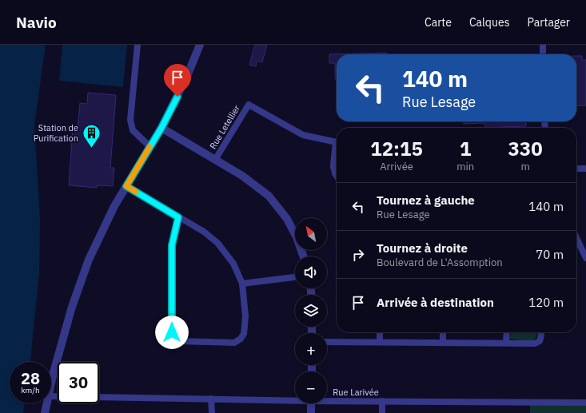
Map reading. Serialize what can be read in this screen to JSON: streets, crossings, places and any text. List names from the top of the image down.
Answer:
{
  "streets": {
    "street": ["Rue Letellier", "Rue Larivée"]
  },
  "places": {
    "building": ["Station de Purification"]
  },
  "north": "top left",
  "page": {
    "header": "Navio",
    "nav": ["Carte", "Calques", "Partager"],
    "turn": ["140 m", "Rue Lesage"],
    "eta": [
      "12:15",
      "Arrivée",
      "1",
      "min",
      "330",
      "m"
    ],
    "list": [
      {
        "name": "Tournez à gauche",
        "note": "Rue Lesage",
        "value": "140 m"
      },
      {
        "name": "Tournez à droite",
        "note": "Boulevard de L'Assomption",
        "value": "70 m"
      },
      {
        "name": "Arrivée à destination",
        "value": "120 m"
      }
    ],
    "map_buttons": ["+", "−"],
    "speed": "28 km/h",
    "limit": "30"
  }
}
